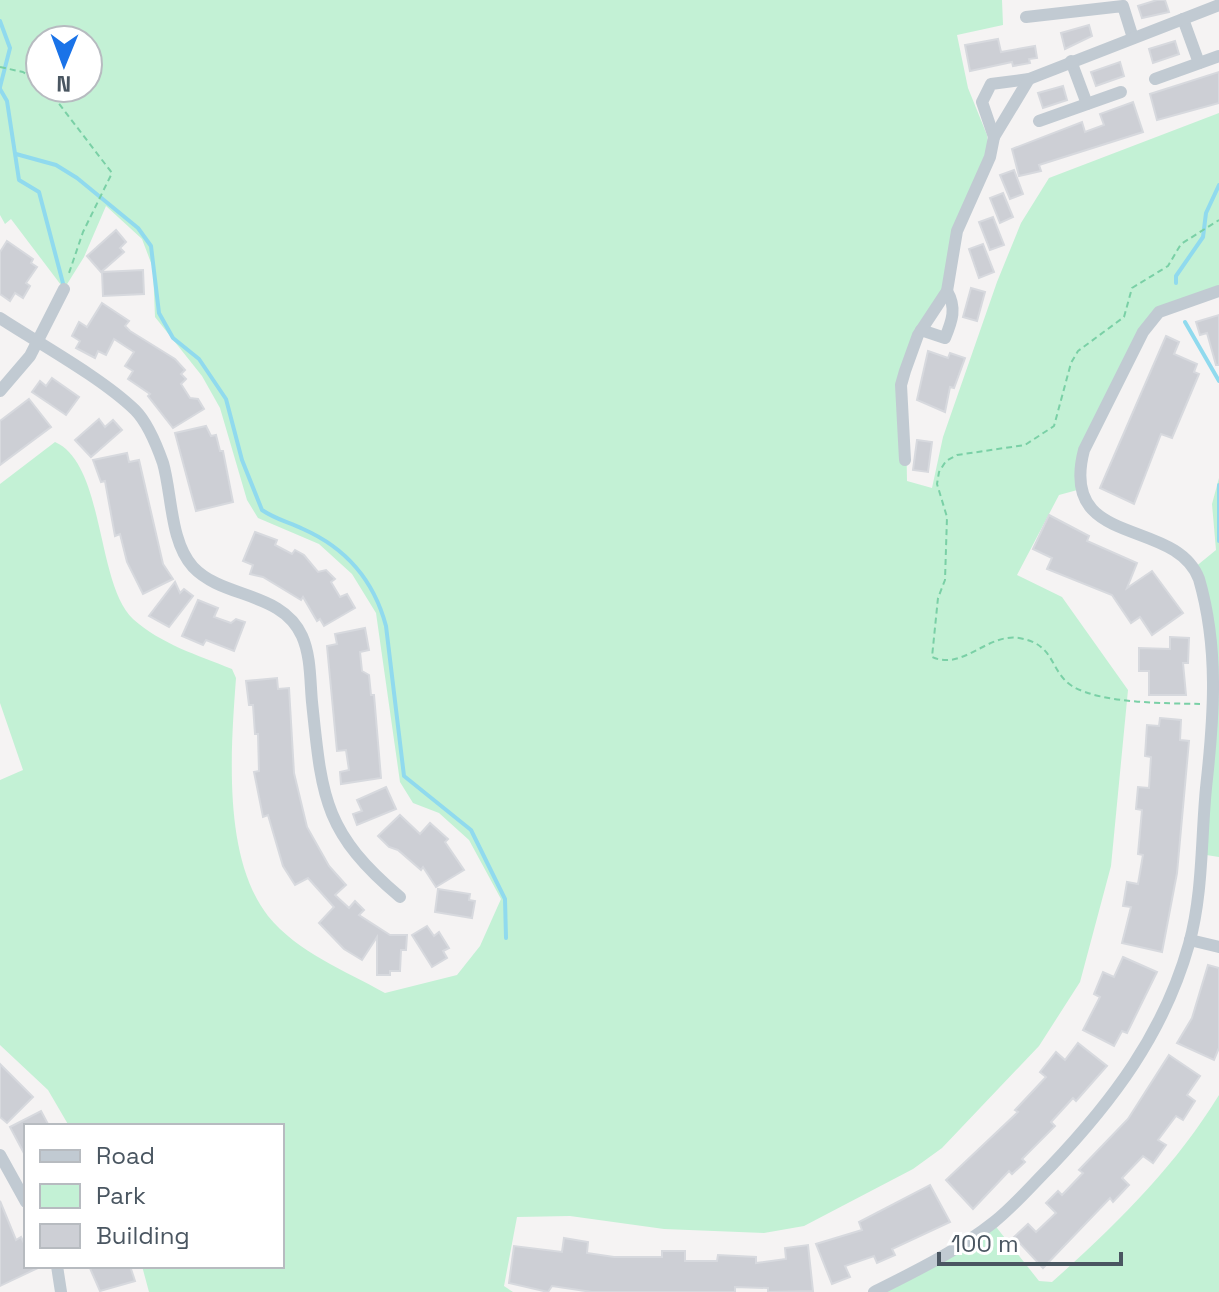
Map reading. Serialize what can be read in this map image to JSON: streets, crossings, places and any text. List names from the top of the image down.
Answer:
{
  "legend": ["Road", "Park", "Building"],
  "scale_bar": "100 m",
  "north": "bottom"
}
